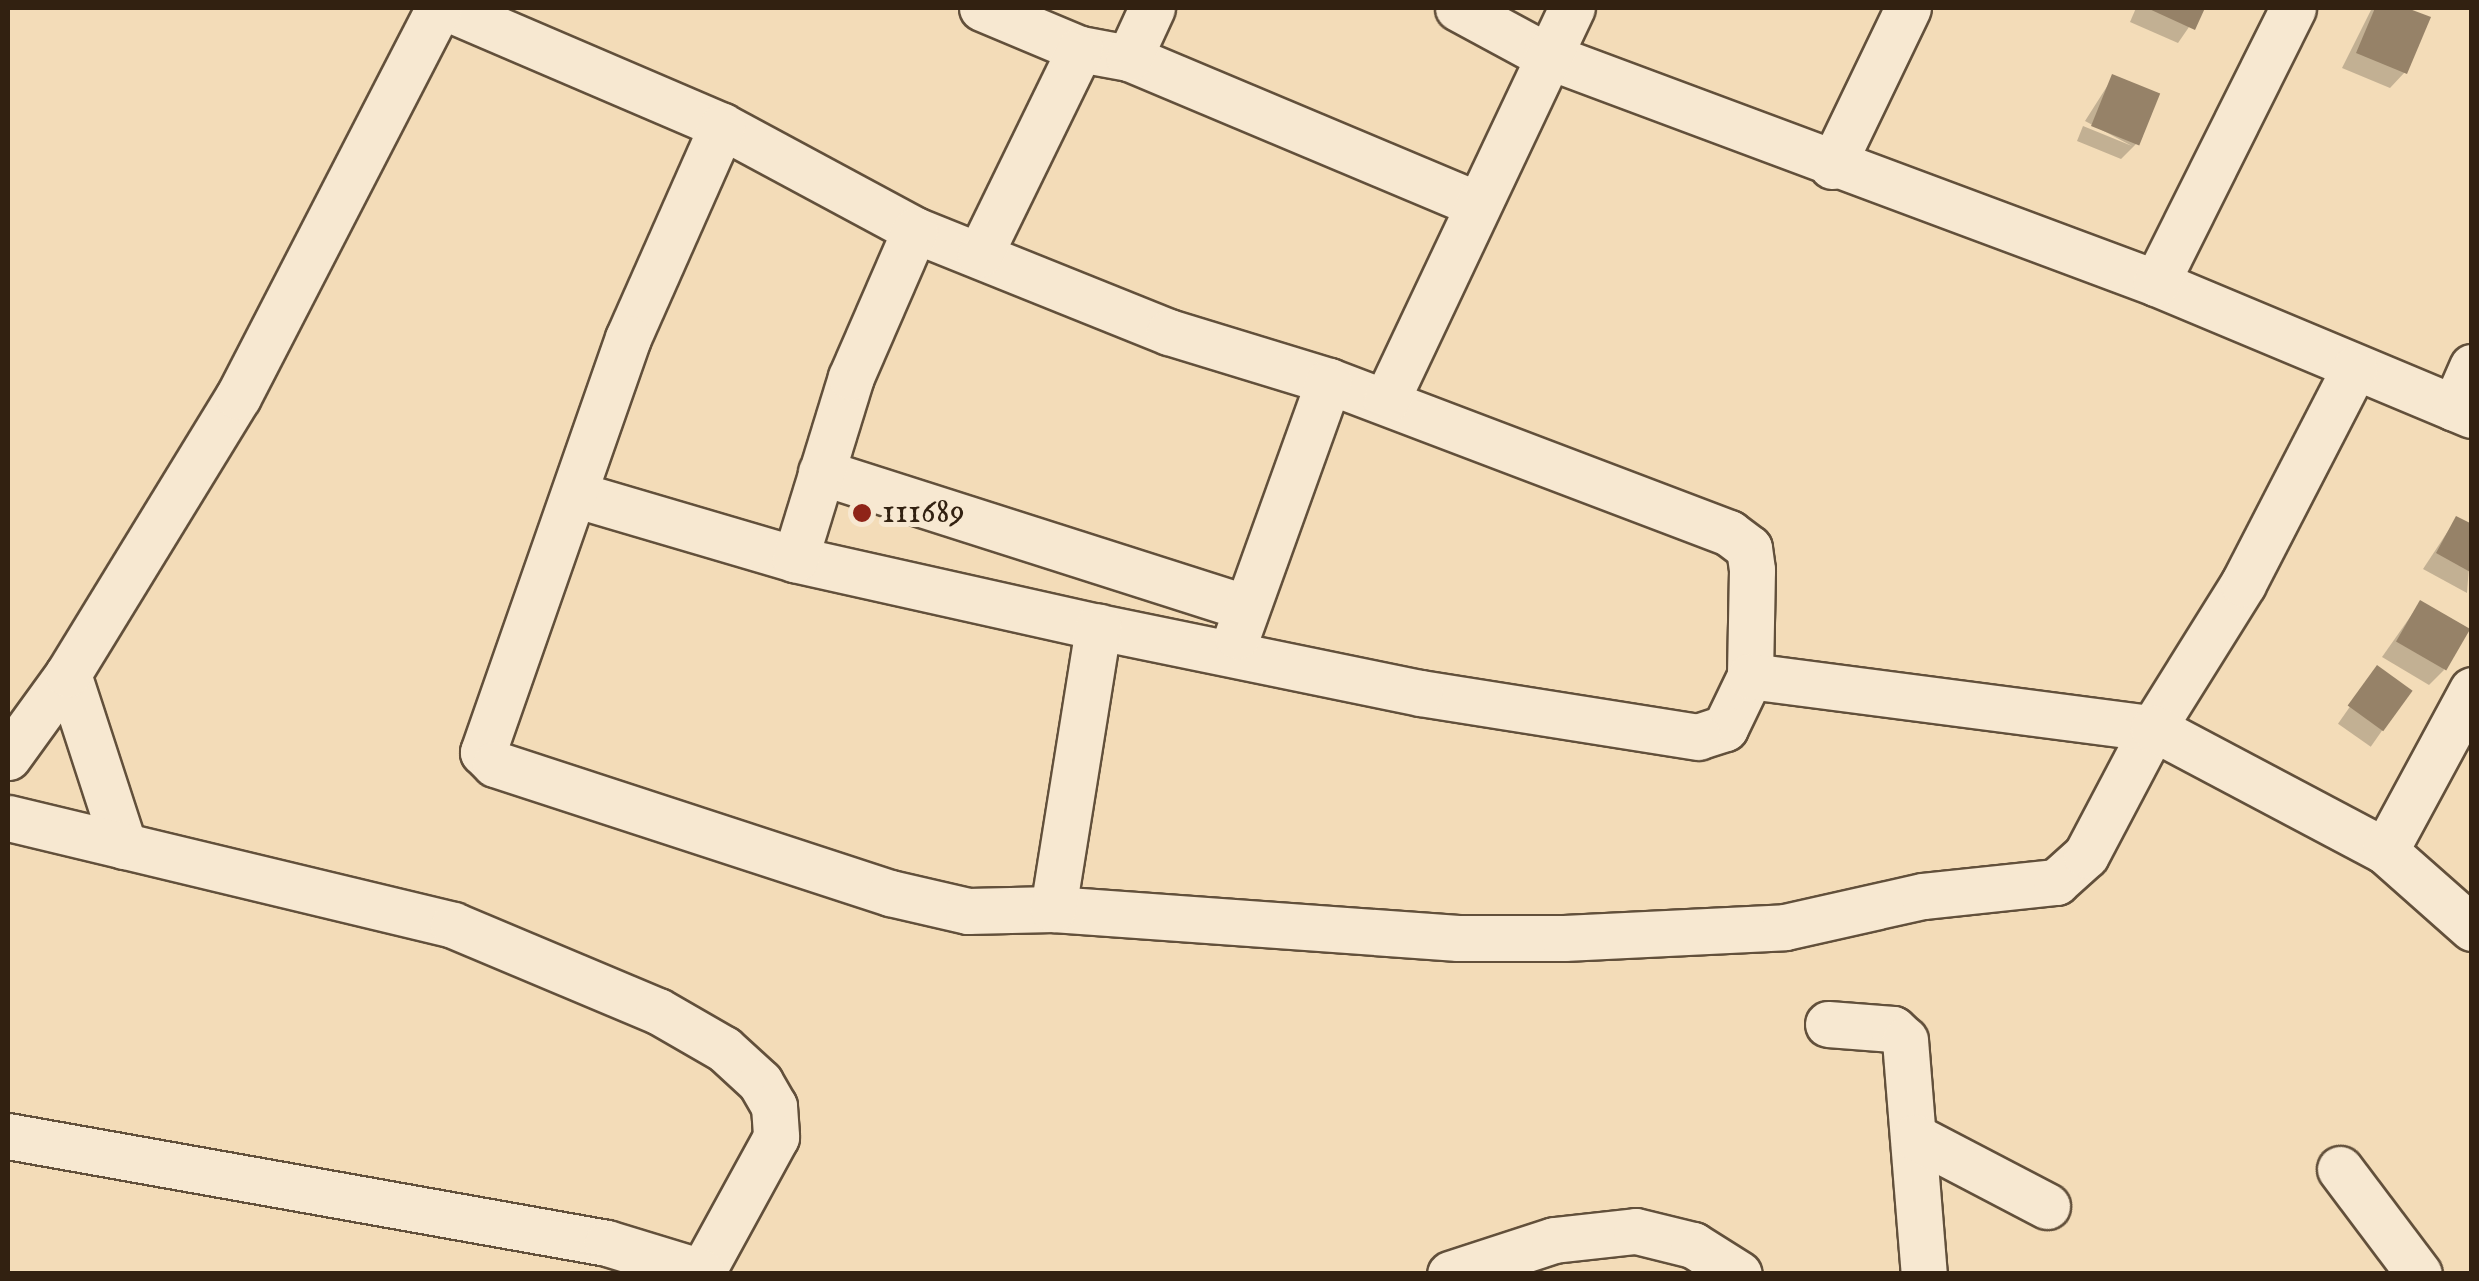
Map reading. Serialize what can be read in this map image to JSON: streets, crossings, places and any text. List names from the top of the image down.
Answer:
{
  "places": ["111689"]
}
